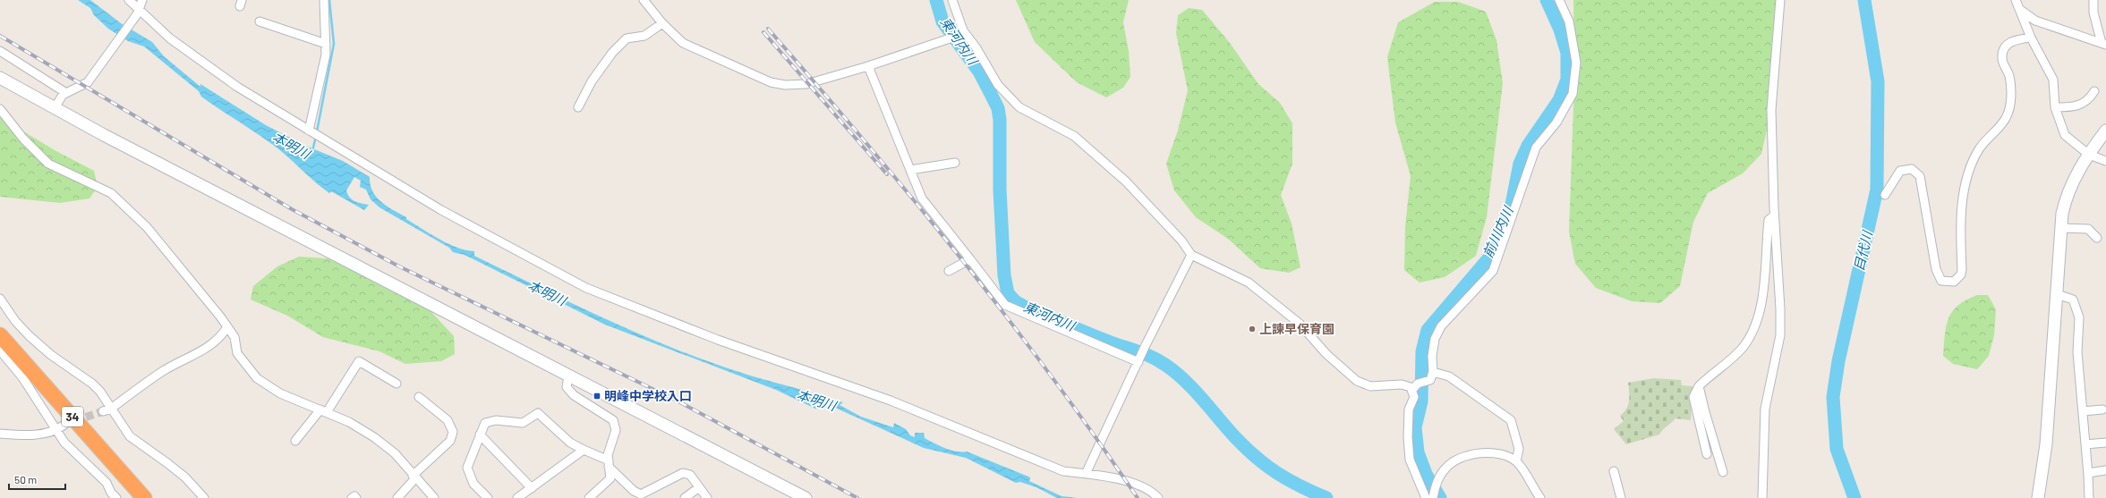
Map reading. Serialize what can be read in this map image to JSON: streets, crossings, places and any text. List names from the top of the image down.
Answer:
{
  "streets": {
    "highway": ["34"]
  },
  "water": [
    "東河内川",
    "本明川",
    "前川内川",
    "目代川"
  ],
  "places": {
    "other": ["上諫早保育園"],
    "transit": ["明峰中学校入口"]
  },
  "scale_bar": "50 m"
}
